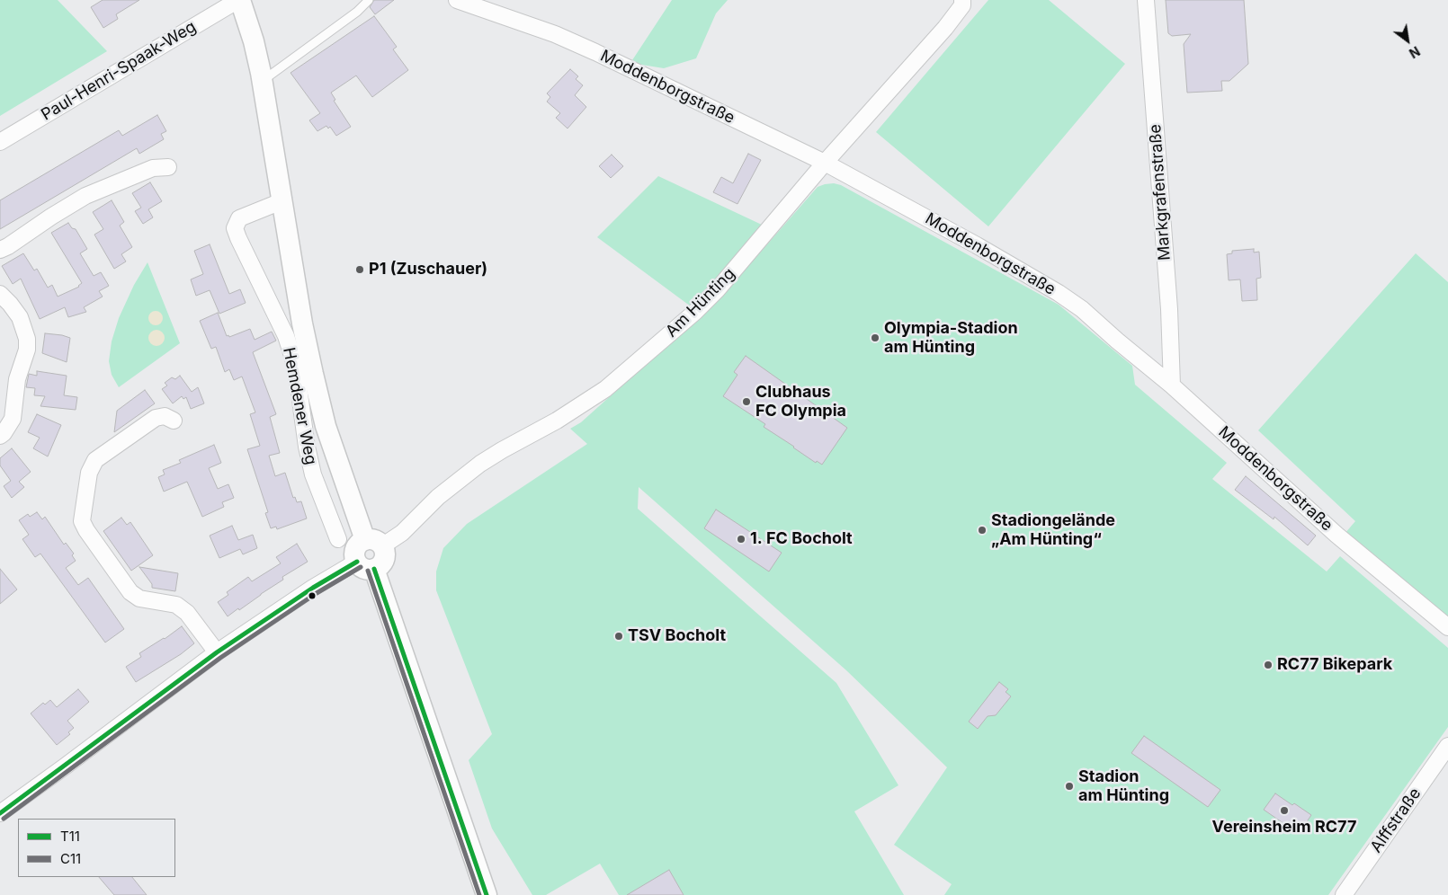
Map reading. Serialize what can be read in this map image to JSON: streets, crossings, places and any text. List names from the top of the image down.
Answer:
{
  "streets": {
    "street": [
      "Paul-Henri-Spaak-Weg",
      "Moddenborgstraße",
      "Markgrafenstraße",
      "Am Hünting",
      "Hemdener Weg",
      "Alffstraße"
    ]
  },
  "crossings": [
    ["Paul-Henri-Spaak-Weg", "Hemdener Weg"],
    ["Moddenborgstraße", "Markgrafenstraße"],
    ["Moddenborgstraße", "Am Hünting"],
    ["Am Hünting", "Hemdener Weg"]
  ],
  "places": [
    "P1 (Zuschauer)",
    "Olympia-Stadion am Hünting",
    "Clubhaus FC Olympia",
    "Stadiongelände „Am Hünting“",
    "1. FC Bocholt",
    "TSV Bocholt",
    "RC77 Bikepark",
    "Stadion am Hünting",
    "Vereinsheim RC77"
  ],
  "lines": ["transit line T11", "transit line C11"],
  "legend": ["T11", "C11"],
  "north": "bottom right"
}
